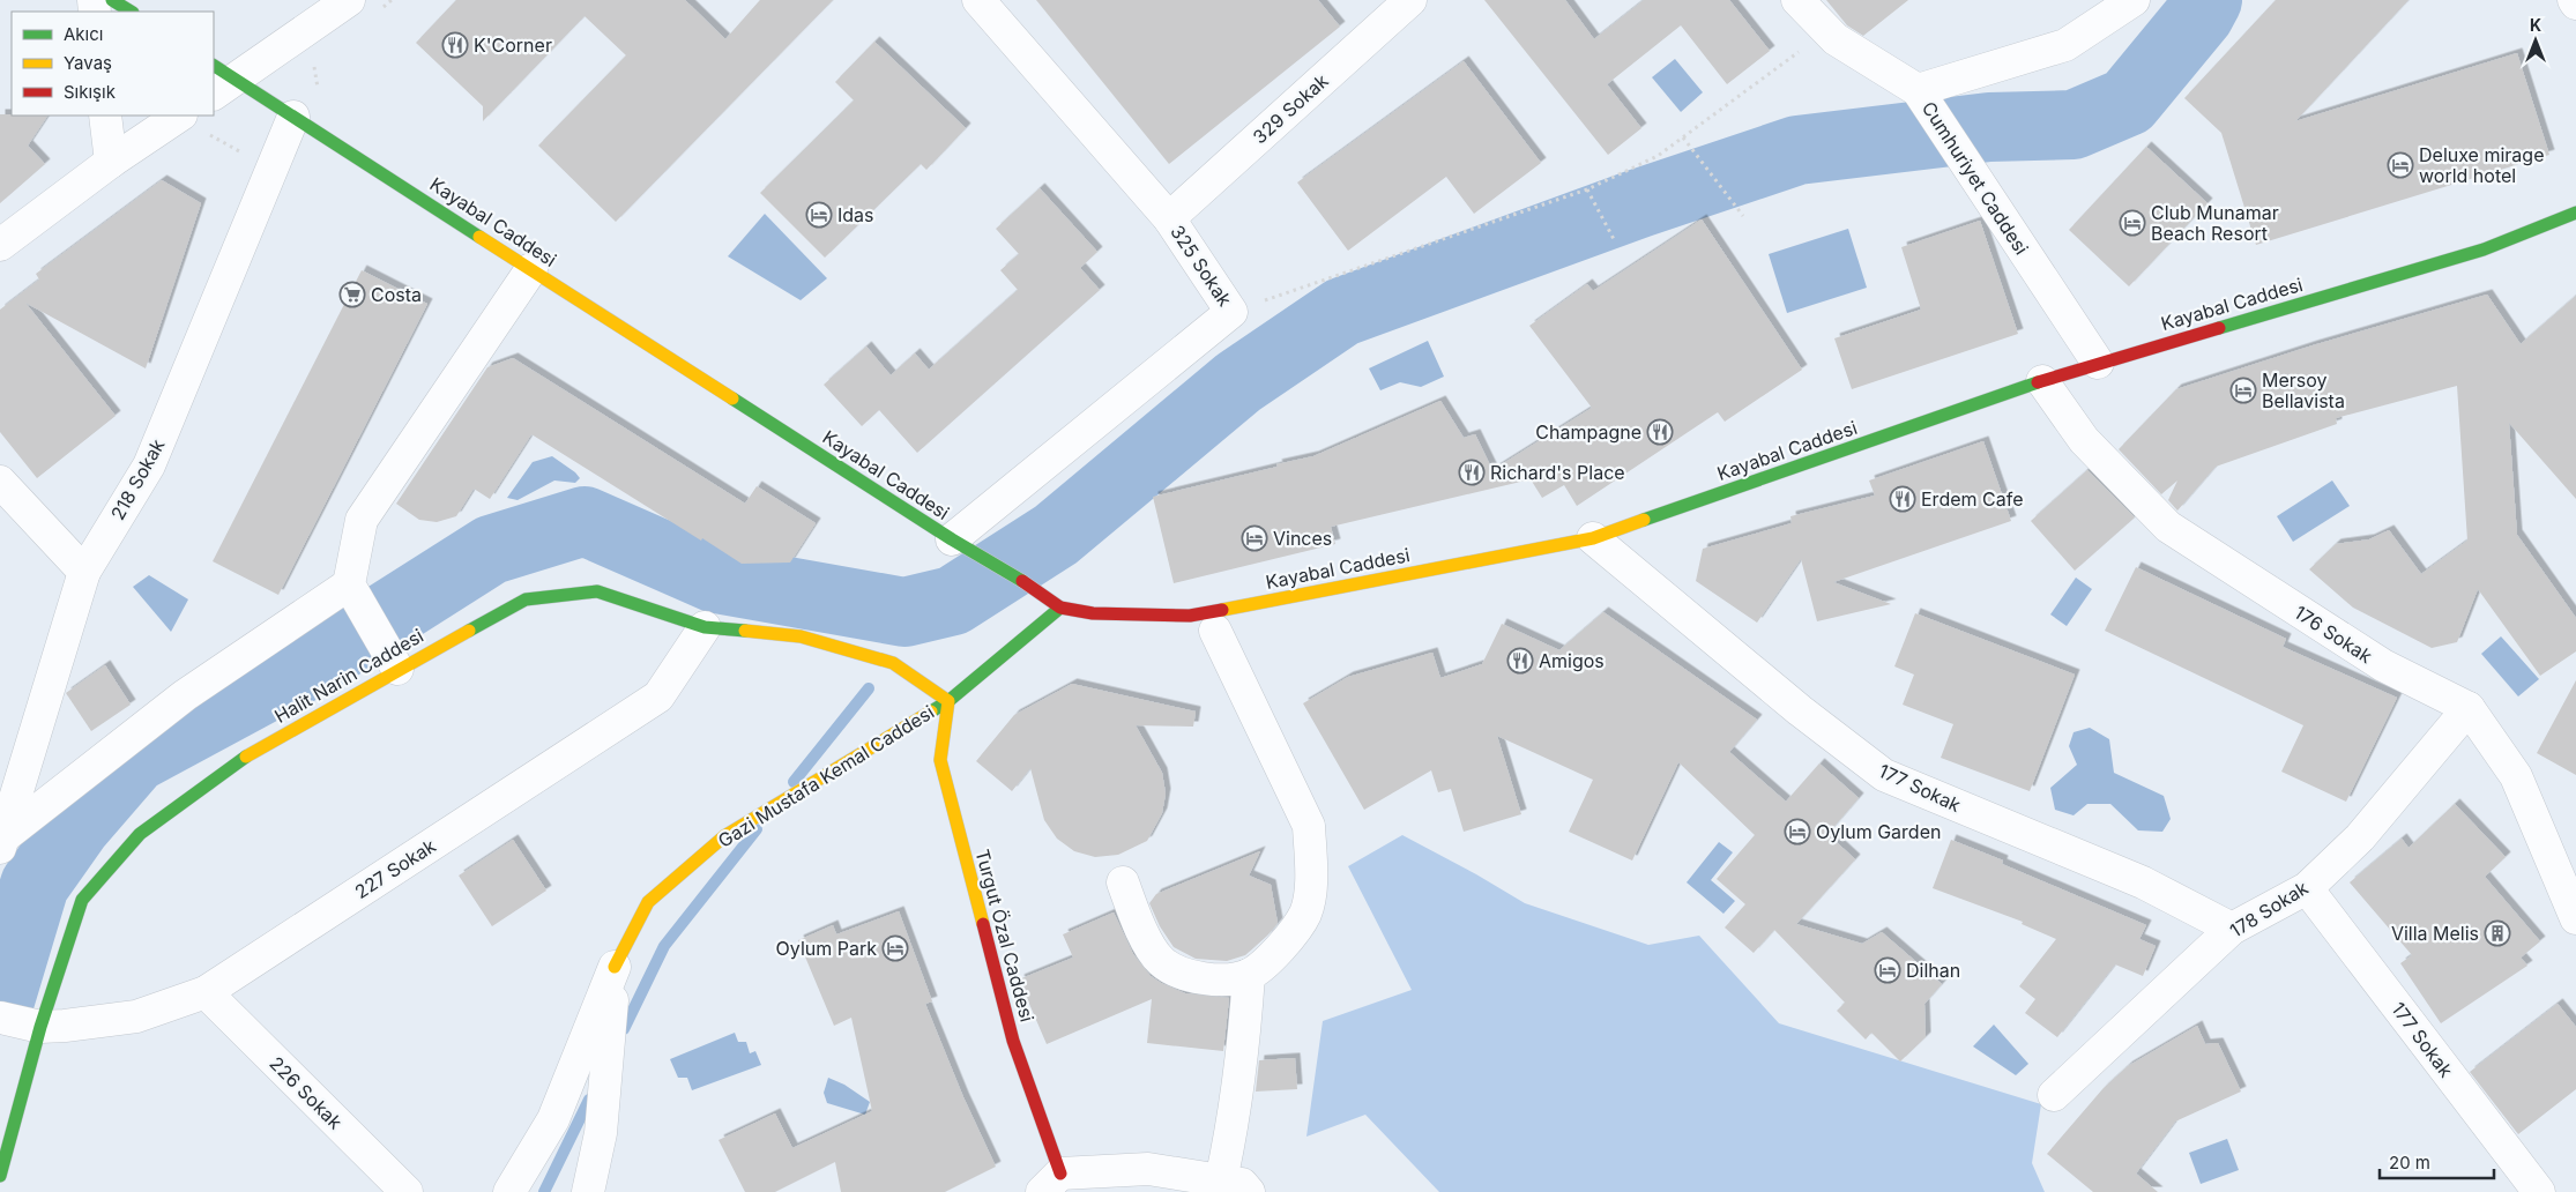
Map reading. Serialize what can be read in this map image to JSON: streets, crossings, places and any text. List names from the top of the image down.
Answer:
{
  "streets": {
    "street": [
      "329 Sokak",
      "Cumhuriyet Caddesi",
      "Kayabal Caddesi",
      "325 Sokak",
      "218 Sokak",
      "176 Sokak",
      "Halit Narin Caddesi",
      "Gazi Mustafa Kemal Caddesi",
      "177 Sokak",
      "227 Sokak",
      "178 Sokak",
      "Turgut Özal Caddesi",
      "226 Sokak"
    ]
  },
  "crossings": [
    ["329 Sokak", "325 Sokak"],
    ["Cumhuriyet Caddesi", "Kayabal Caddesi"],
    ["Kayabal Caddesi", "325 Sokak"],
    ["Kayabal Caddesi", "218 Sokak"],
    ["Kayabal Caddesi", "176 Sokak"],
    ["Kayabal Caddesi", "Gazi Mustafa Kemal Caddesi"],
    ["Kayabal Caddesi", "177 Sokak"],
    ["176 Sokak", "178 Sokak"],
    ["Halit Narin Caddesi", "Gazi Mustafa Kemal Caddesi"],
    ["Halit Narin Caddesi", "227 Sokak"],
    ["Halit Narin Caddesi", "Turgut Özal Caddesi"],
    ["Gazi Mustafa Kemal Caddesi", "Turgut Özal Caddesi"],
    ["177 Sokak", "178 Sokak"],
    ["227 Sokak", "226 Sokak"]
  ],
  "places": {
    "restaurant": [
      "K'Corner",
      "Champagne",
      "Richard's Place",
      "Erdem Cafe",
      "Amigos"
    ],
    "hotel": [
      "Deluxe mirage world hotel",
      "Idas",
      "Club Munamar Beach Resort",
      "Mersoy Bellavista",
      "Vinces",
      "Oylum Garden",
      "Oylum Park",
      "Dilhan"
    ],
    "supermarket": ["Costa"],
    "building": ["Villa Melis"]
  },
  "legend": ["Akıcı", "Yavaş", "Sıkışık"],
  "scale_bar": "20 m",
  "north": "top"
}
